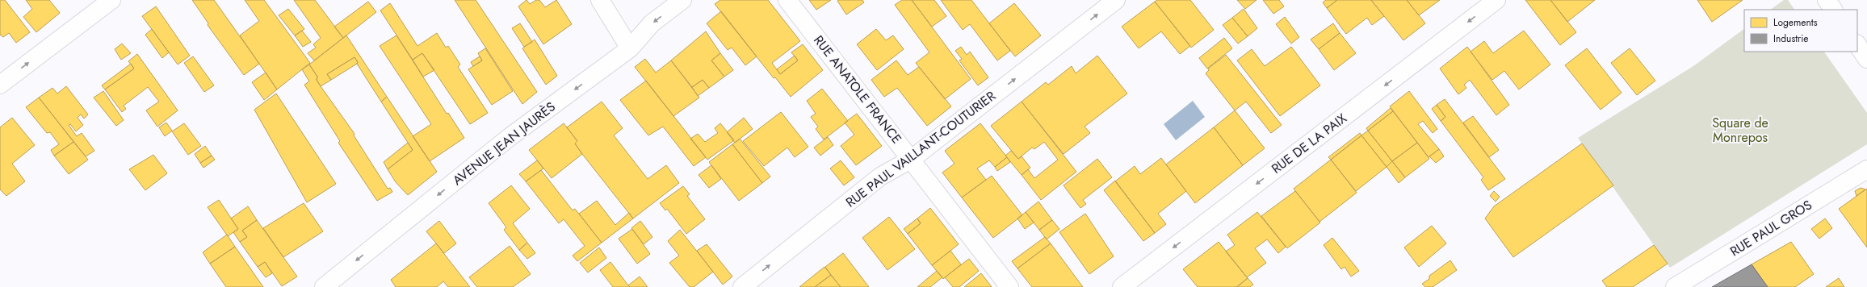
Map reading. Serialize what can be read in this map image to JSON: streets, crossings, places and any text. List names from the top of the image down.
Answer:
{
  "streets": {
    "street": [
      "RUE ANATOLE FRANCE",
      "AVENUE JEAN JAURÈS",
      "RUE DE LA PAIX",
      "RUE PAUL VAILLANT-COUTURIER",
      "RUE PAUL GROS"
    ]
  },
  "crossings": [
    ["RUE ANATOLE FRANCE", "RUE PAUL VAILLANT-COUTURIER"]
  ],
  "one_way": ["AVENUE JEAN JAURÈS", "RUE DE LA PAIX", "RUE PAUL VAILLANT-COUTURIER"],
  "parks": ["Square de Monrepos"],
  "legend": ["Logements", "Industrie"]
}
